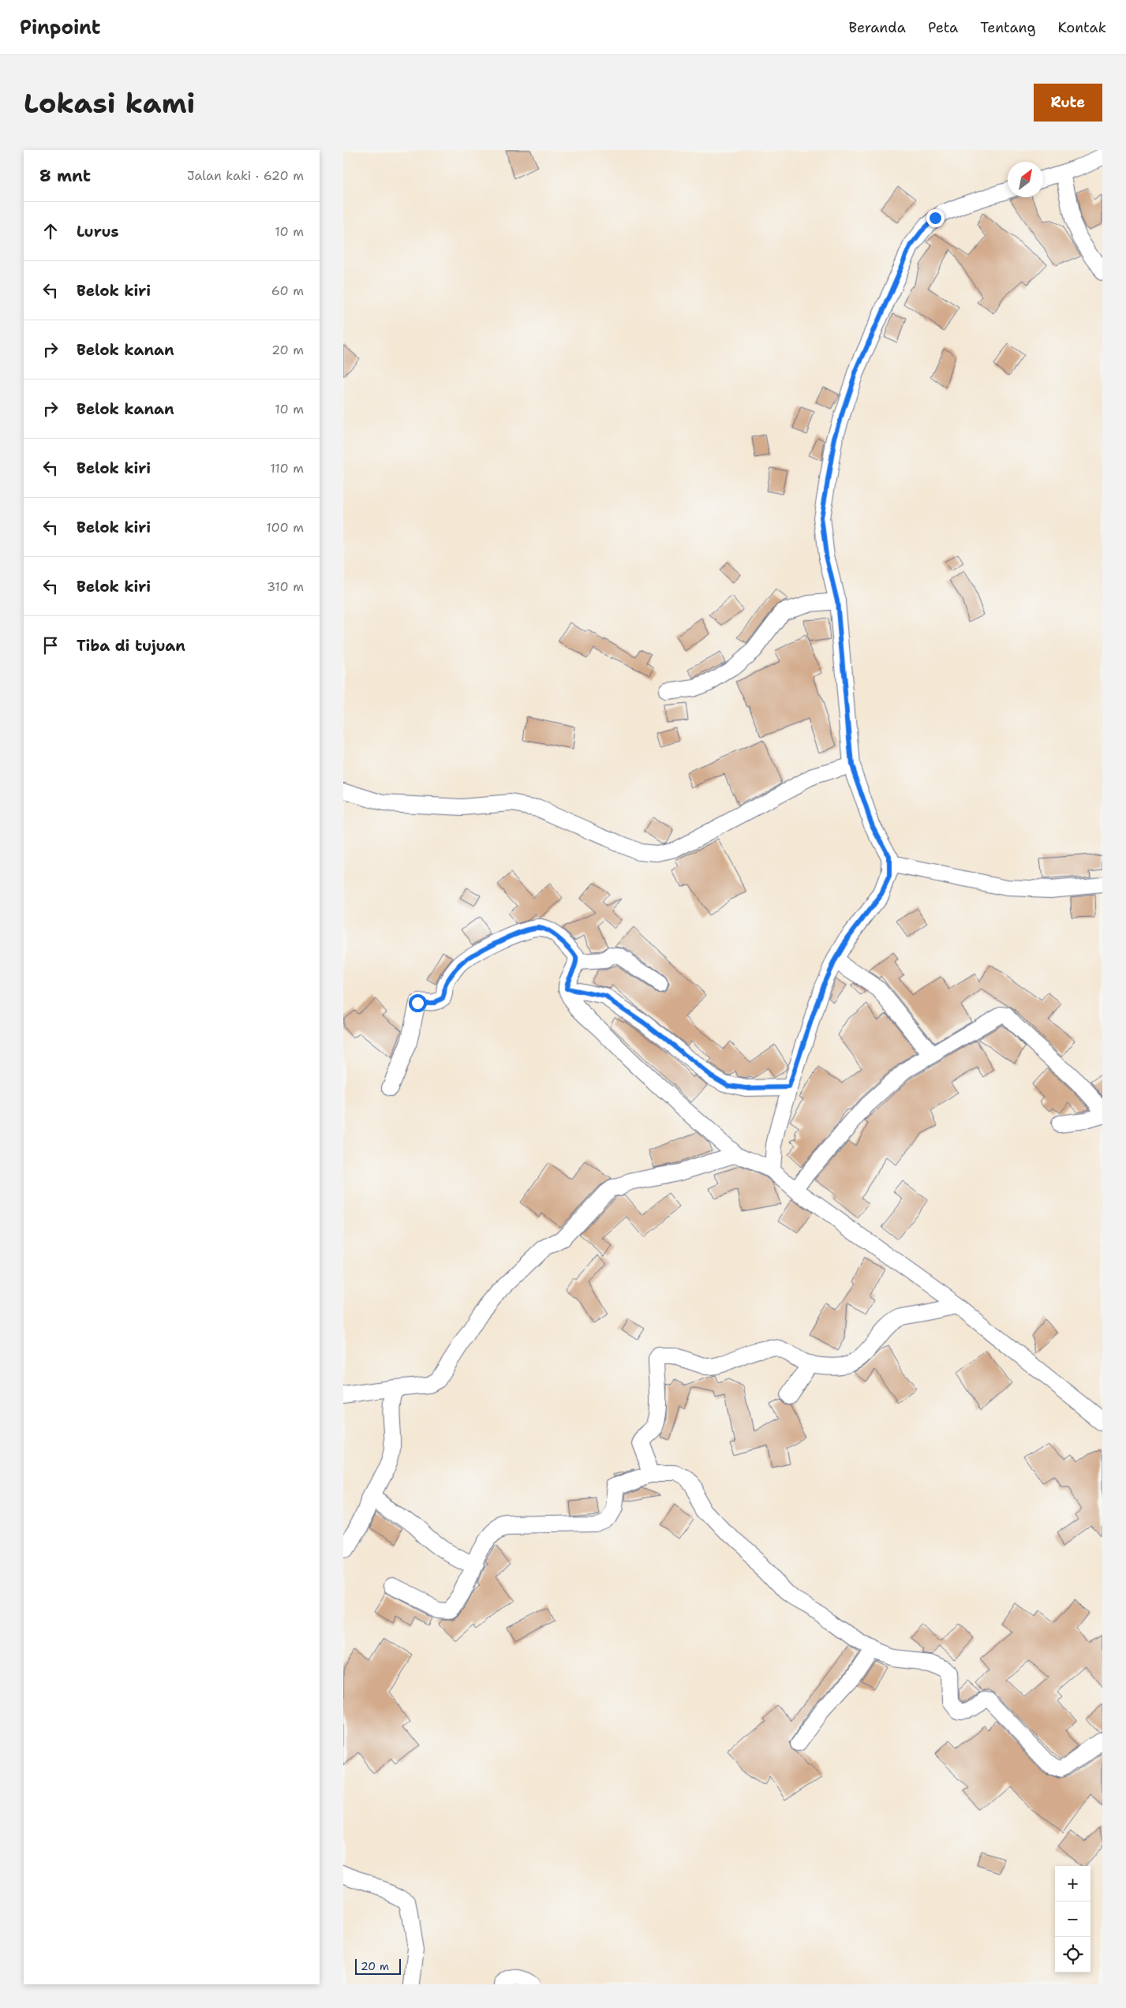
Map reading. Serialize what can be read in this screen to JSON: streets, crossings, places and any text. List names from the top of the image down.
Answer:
{
  "scale_bar": "20 m",
  "north": "top right",
  "page": {
    "header": "Pinpoint",
    "nav": [
      "Beranda",
      "Peta",
      "Tentang",
      "Kontak"
    ],
    "buttons": "Rute",
    "title": "Lokasi kami",
    "heading": ["8 mnt", "Jalan kaki · 620 m"],
    "list": [
      ["Lurus", "10 m"],
      ["Belok kiri", "60 m"],
      ["Belok kanan", "20 m"],
      ["Belok kanan", "10 m"],
      ["Belok kiri", "110 m"],
      ["Belok kiri", "100 m"],
      ["Belok kiri", "310 m"],
      "Tiba di tujuan"
    ],
    "map_buttons": ["+", "−"],
    "scale": "20 m"
  }
}
